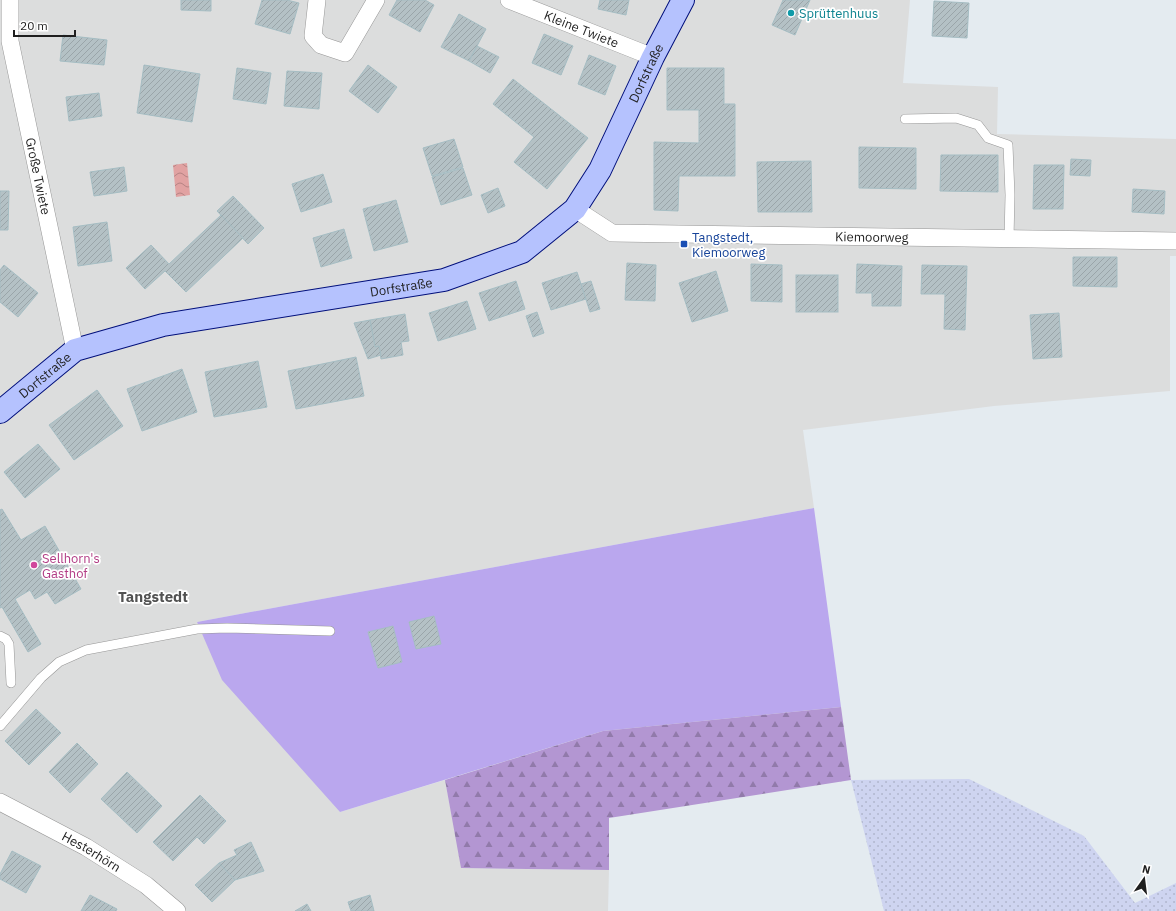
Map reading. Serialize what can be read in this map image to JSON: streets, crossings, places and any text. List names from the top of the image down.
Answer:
{
  "streets": {
    "main road": ["Dorfstraße"],
    "street": [
      "Kleine Twiete",
      "Große Twiete",
      "Kiemoorweg",
      "Hesterhörn"
    ]
  },
  "crossings": [
    ["Kleine Twiete", "Dorfstraße"],
    ["Dorfstraße", "Große Twiete"],
    ["Dorfstraße", "Kiemoorweg"]
  ],
  "districts": ["Tangstedt"],
  "places": {
    "other": ["Sprüttenhuus", "Sellhorn's Gasthof"],
    "transit": ["Tangstedt, Kiemoorweg"]
  },
  "scale_bar": "20 m",
  "north": "top"
}
